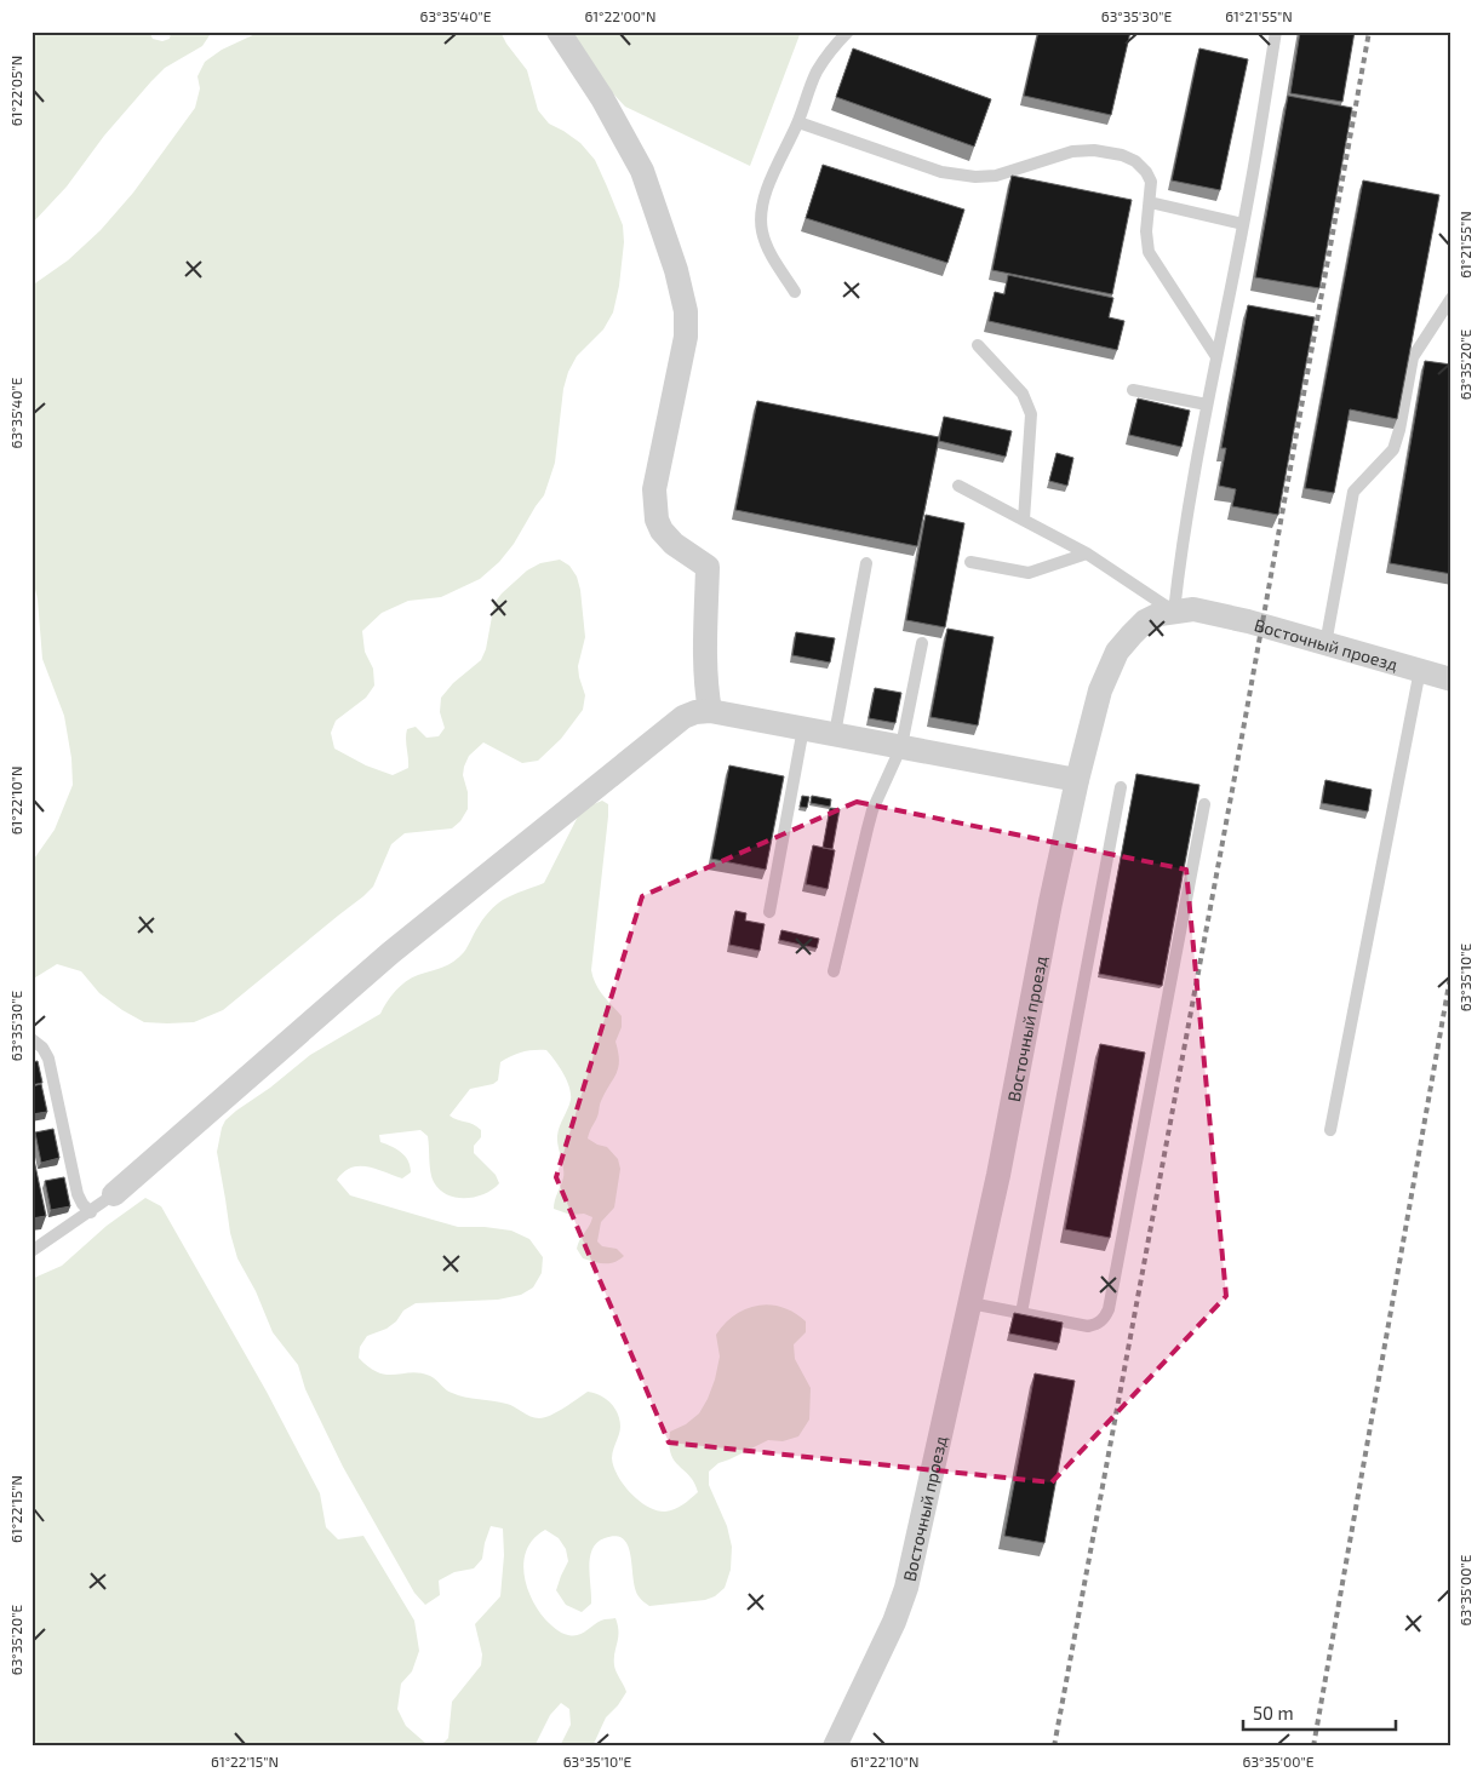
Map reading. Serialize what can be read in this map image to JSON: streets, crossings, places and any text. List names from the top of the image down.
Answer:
{
  "streets": {
    "street": ["Восточный проезд"]
  },
  "scale_bar": "50 m",
  "coordinates": [
    "63°35'40\"E",
    "61°22'00\"N",
    "63°35'30\"E",
    "61°21'55\"N",
    "61°22'05\"N",
    "63°35'20\"E",
    "61°22'10\"N",
    "63°35'10\"E",
    "61°22'15\"N",
    "63°35'00\"E"
  ]
}
